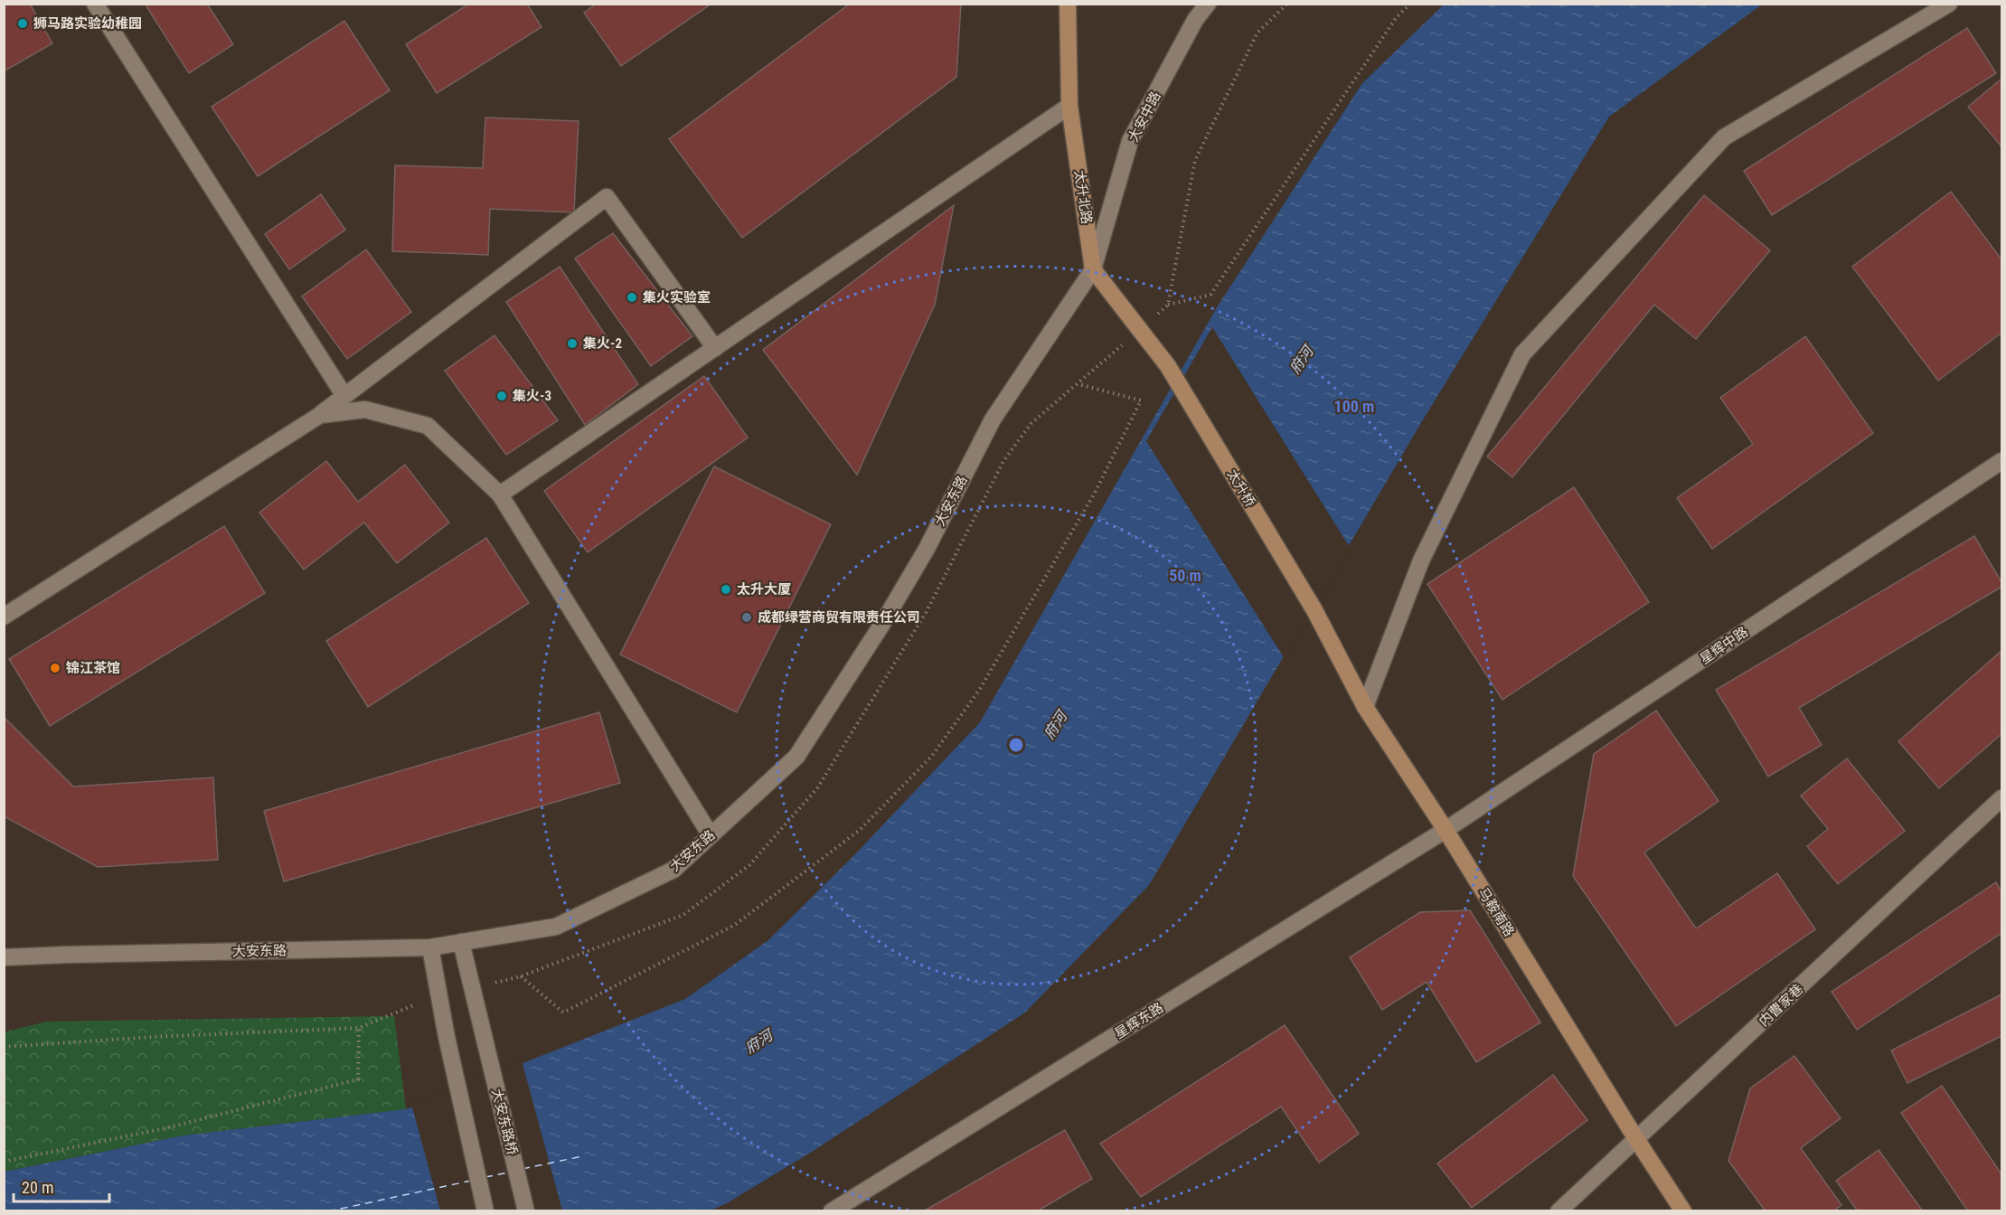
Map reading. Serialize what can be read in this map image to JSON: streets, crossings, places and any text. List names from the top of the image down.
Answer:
{
  "streets": {
    "main road": ["太升北路", "太升桥", "马鞍南路"],
    "street": [
      "大安中路",
      "大安东路",
      "星辉中路",
      "内曹家巷",
      "星辉东路",
      "大安东路桥"
    ]
  },
  "crossings": [
    ["大安中路", "太升北路"],
    ["大安中路", "大安东路"],
    ["太升北路", "太升桥"],
    ["太升北路", "大安东路"],
    ["太升桥", "马鞍南路"],
    ["大安东路", "大安东路桥"],
    ["星辉中路", "马鞍南路"],
    ["星辉中路", "星辉东路"],
    ["马鞍南路", "内曹家巷"],
    ["马鞍南路", "星辉东路"]
  ],
  "water": ["府河"],
  "places": [
    "狮马路实验幼稚园",
    "集火实验室",
    "集火-2",
    "集火-3",
    "太升大厦",
    "成都绿营商贸有限责任公司",
    "锦江茶馆"
  ],
  "scale_bar": "20 m",
  "rings": ["100 m", "50 m"]
}
